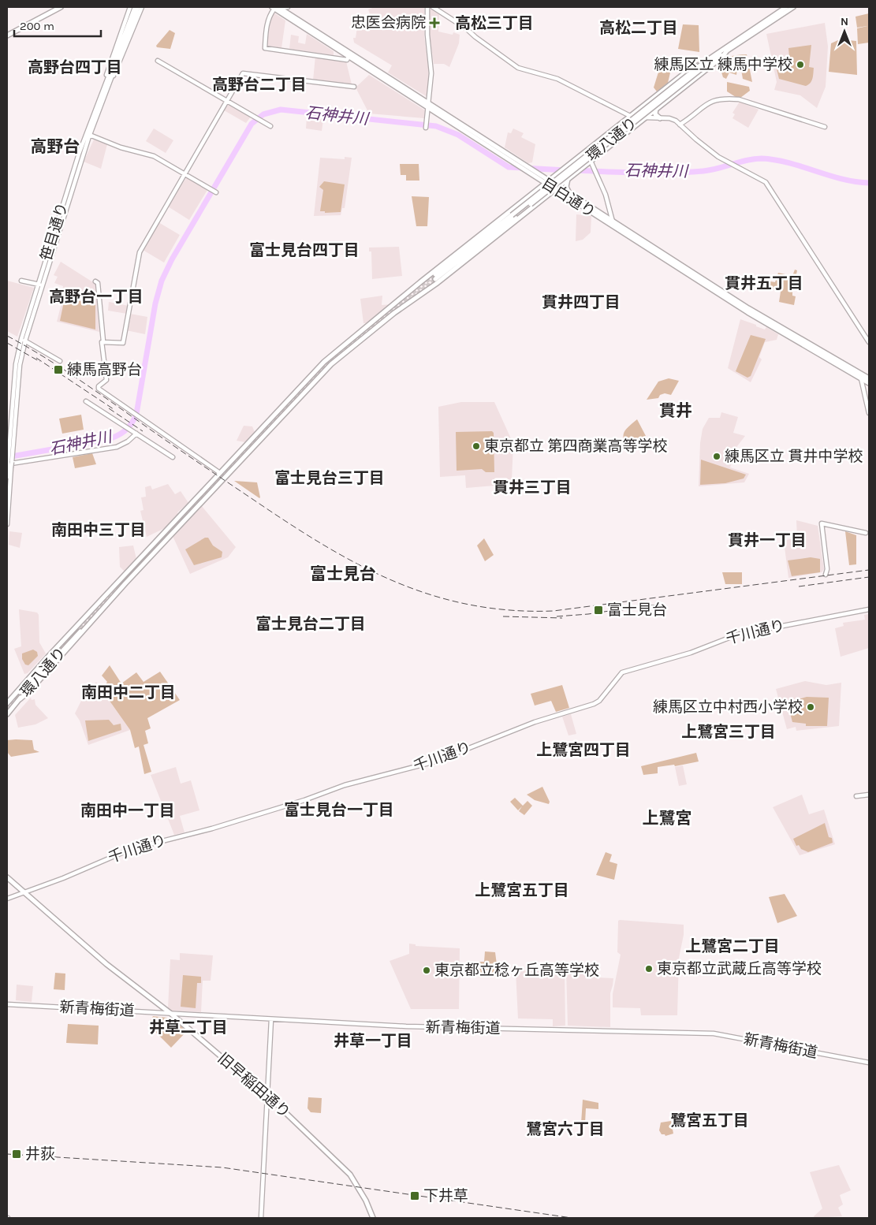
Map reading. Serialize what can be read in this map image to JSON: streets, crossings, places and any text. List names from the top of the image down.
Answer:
{
  "streets": {
    "main road": ["環八通り", "目白通り", "旧早稲田通り"],
    "street": ["笹目通り", "千川通り", "新青梅街道"]
  },
  "crossings": [
    ["千川通り", "旧早稲田通り"],
    ["新青梅街道", "旧早稲田通り"]
  ],
  "districts": [
    "高松三丁目",
    "高松二丁目",
    "高野台四丁目",
    "高野台二丁目",
    "高野台",
    "富士見台四丁目",
    "貫井五丁目",
    "高野台一丁目",
    "貫井四丁目",
    "貫井",
    "富士見台三丁目",
    "貫井三丁目",
    "南田中三丁目",
    "貫井一丁目",
    "富士見台",
    "富士見台二丁目",
    "南田中二丁目",
    "上鷺宮三丁目",
    "上鷺宮四丁目",
    "富士見台一丁目",
    "南田中一丁目",
    "上鷺宮",
    "上鷺宮五丁目",
    "上鷺宮二丁目",
    "井草二丁目",
    "井草一丁目",
    "鷺宮五丁目",
    "鷺宮六丁目"
  ],
  "water": ["石神井川"],
  "places": {
    "health": ["忠医会病院"],
    "other": [
      "練馬区立 練馬中学校",
      "東京都立 第四商業高等学校",
      "練馬区立 貫井中学校",
      "練馬区立中村西小学校",
      "東京都立武蔵丘高等学校",
      "東京都立稔ヶ丘高等学校"
    ],
    "transit": [
      "練馬高野台",
      "富士見台",
      "井荻",
      "下井草"
    ]
  },
  "scale_bar": "200 m",
  "north": "top"
}
